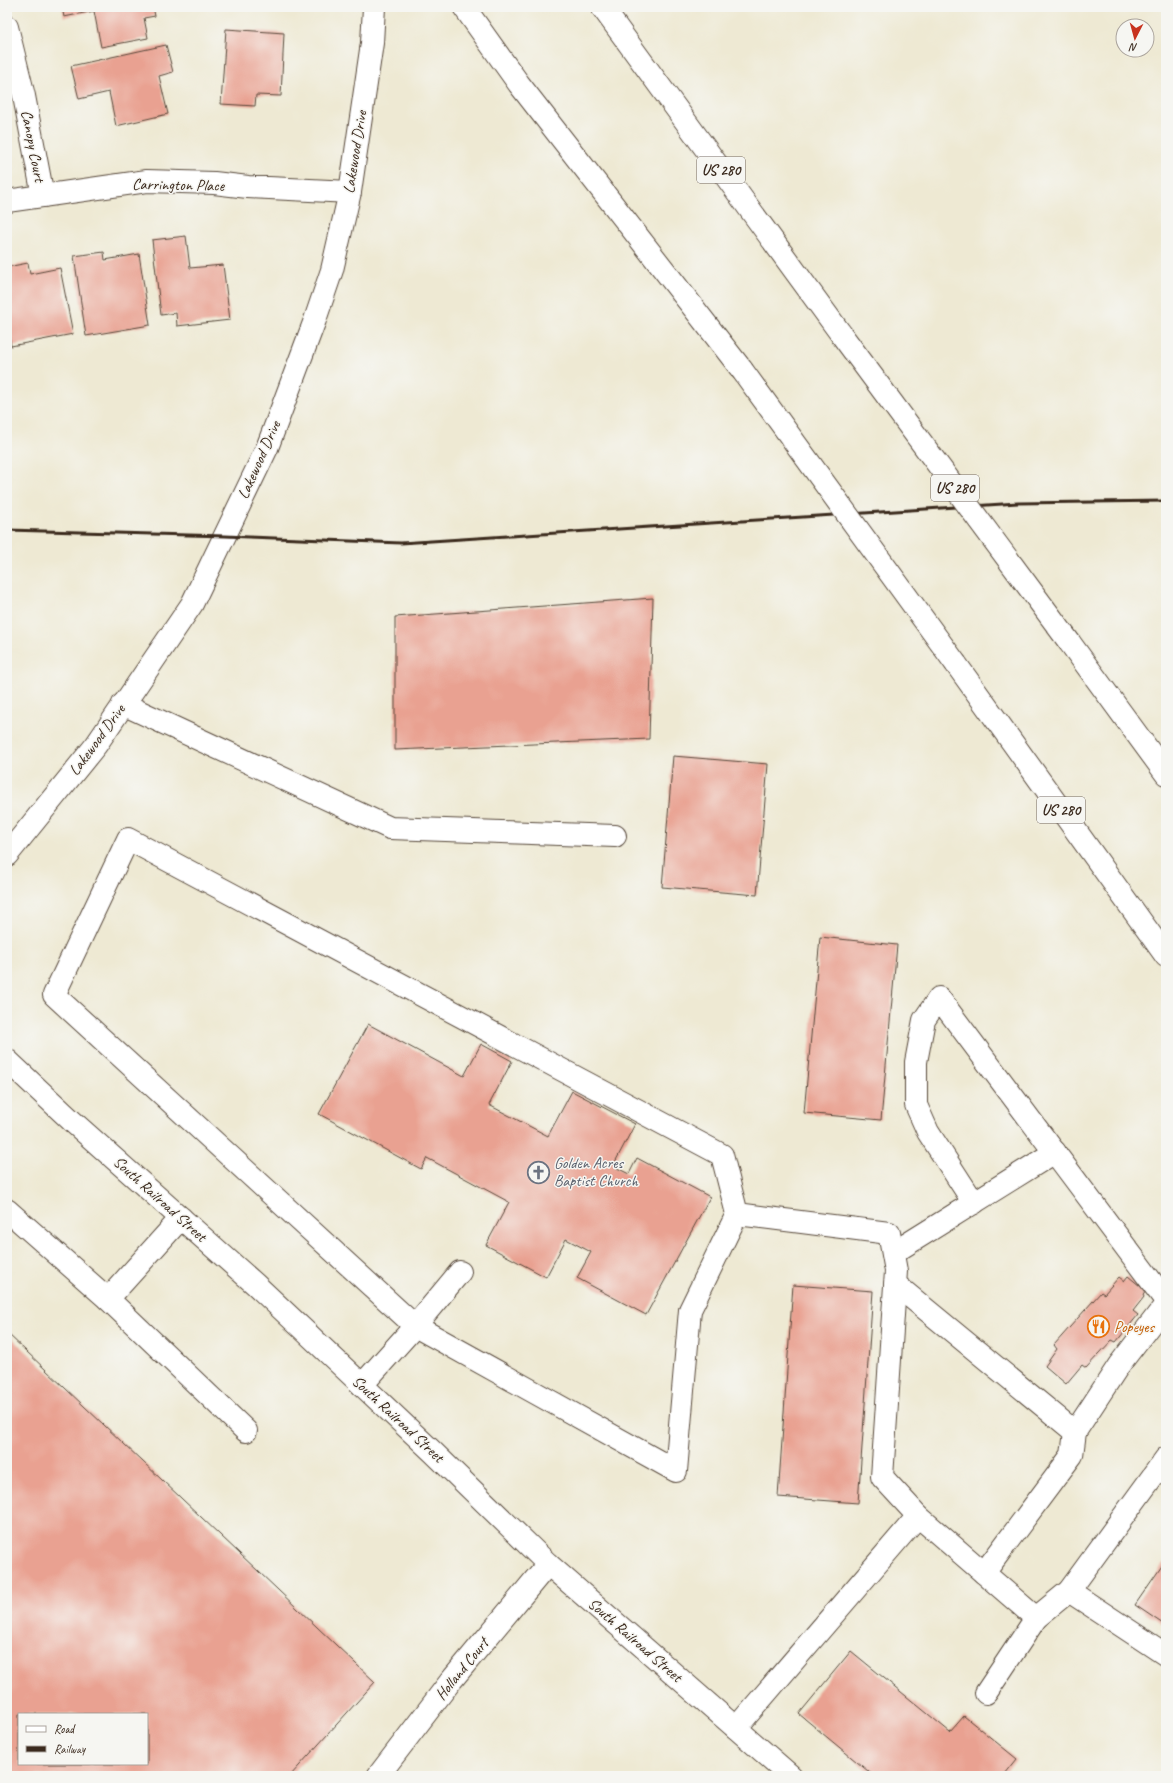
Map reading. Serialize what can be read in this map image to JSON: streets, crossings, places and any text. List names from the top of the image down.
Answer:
{
  "streets": {
    "main road": [
      "Canopy Court",
      "Lakewood Drive",
      "US 280",
      "Carrington Place",
      "South Railroad Street",
      "Holland Court"
    ]
  },
  "crossings": [
    ["Canopy Court", "Carrington Place"],
    ["Lakewood Drive", "Carrington Place"],
    ["South Railroad Street", "Holland Court"]
  ],
  "places": {
    "church": ["Golden Acres Baptist Church"],
    "restaurant": ["Popeyes"]
  },
  "legend": ["Road", "Railway"],
  "north": "bottom"
}
